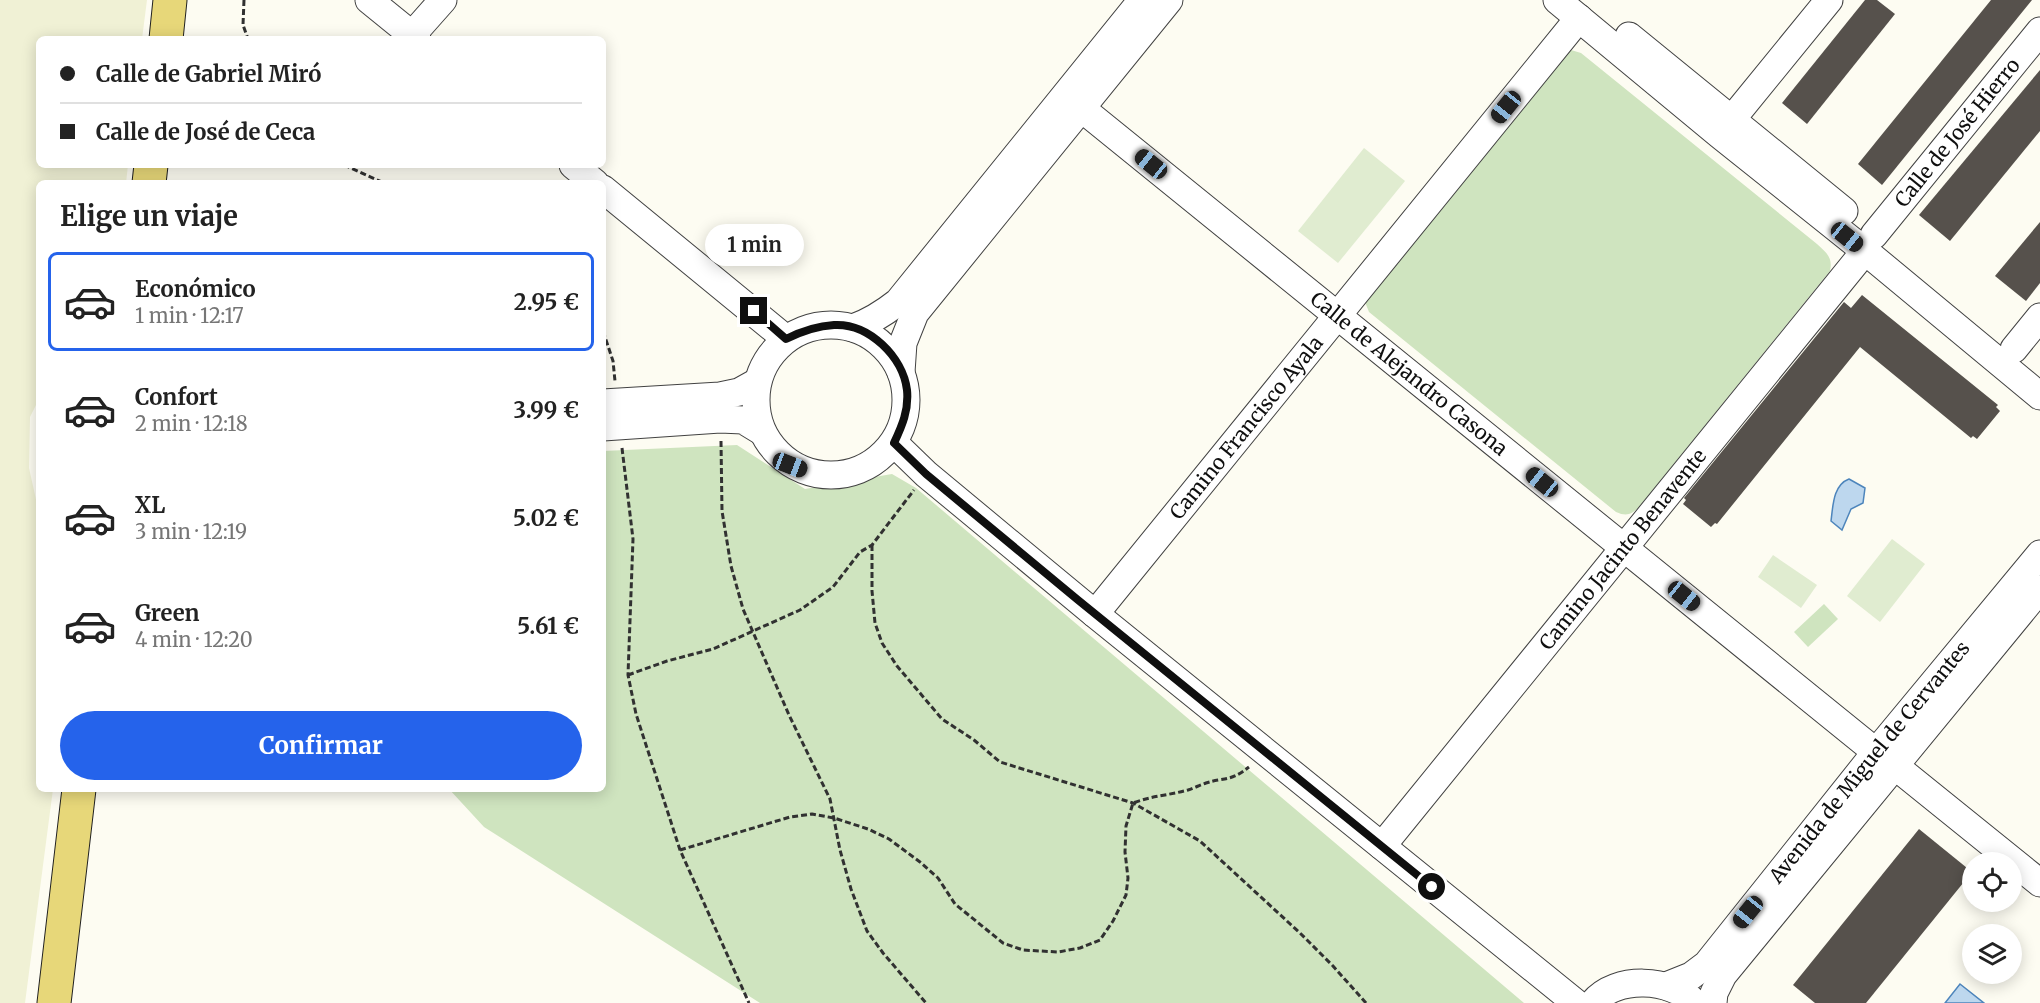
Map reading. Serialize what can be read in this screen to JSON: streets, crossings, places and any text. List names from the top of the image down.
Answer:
{
  "streets": {
    "street": [
      "Calle de José Hierro",
      "Calle de Alejandro Casona",
      "Camino Francisco Ayala",
      "Camino Jacinto Benavente",
      "Avenida de Miguel de Cervantes"
    ]
  },
  "crossings": [
    ["Calle de José Hierro", "Camino Jacinto Benavente"],
    ["Calle de Alejandro Casona", "Camino Francisco Ayala"],
    ["Calle de Alejandro Casona", "Camino Jacinto Benavente"],
    ["Calle de Alejandro Casona", "Avenida de Miguel de Cervantes"]
  ],
  "page": {
    "banner": ["Calle de Gabriel Miró", "Calle de José de Ceca"],
    "heading": "Elige un viaje",
    "bubble": "1 min",
    "list": [
      {
        "name": "Económico",
        "note": "1 min · 12:17",
        "value": "2.95 €"
      },
      {
        "name": "Confort",
        "note": "2 min · 12:18",
        "value": "3.99 €"
      },
      {
        "name": "XL",
        "note": "3 min · 12:19",
        "value": "5.02 €"
      },
      {
        "name": "Green",
        "note": "4 min · 12:20",
        "value": "5.61 €"
      }
    ],
    "buttons": "Confirmar"
  }
}
